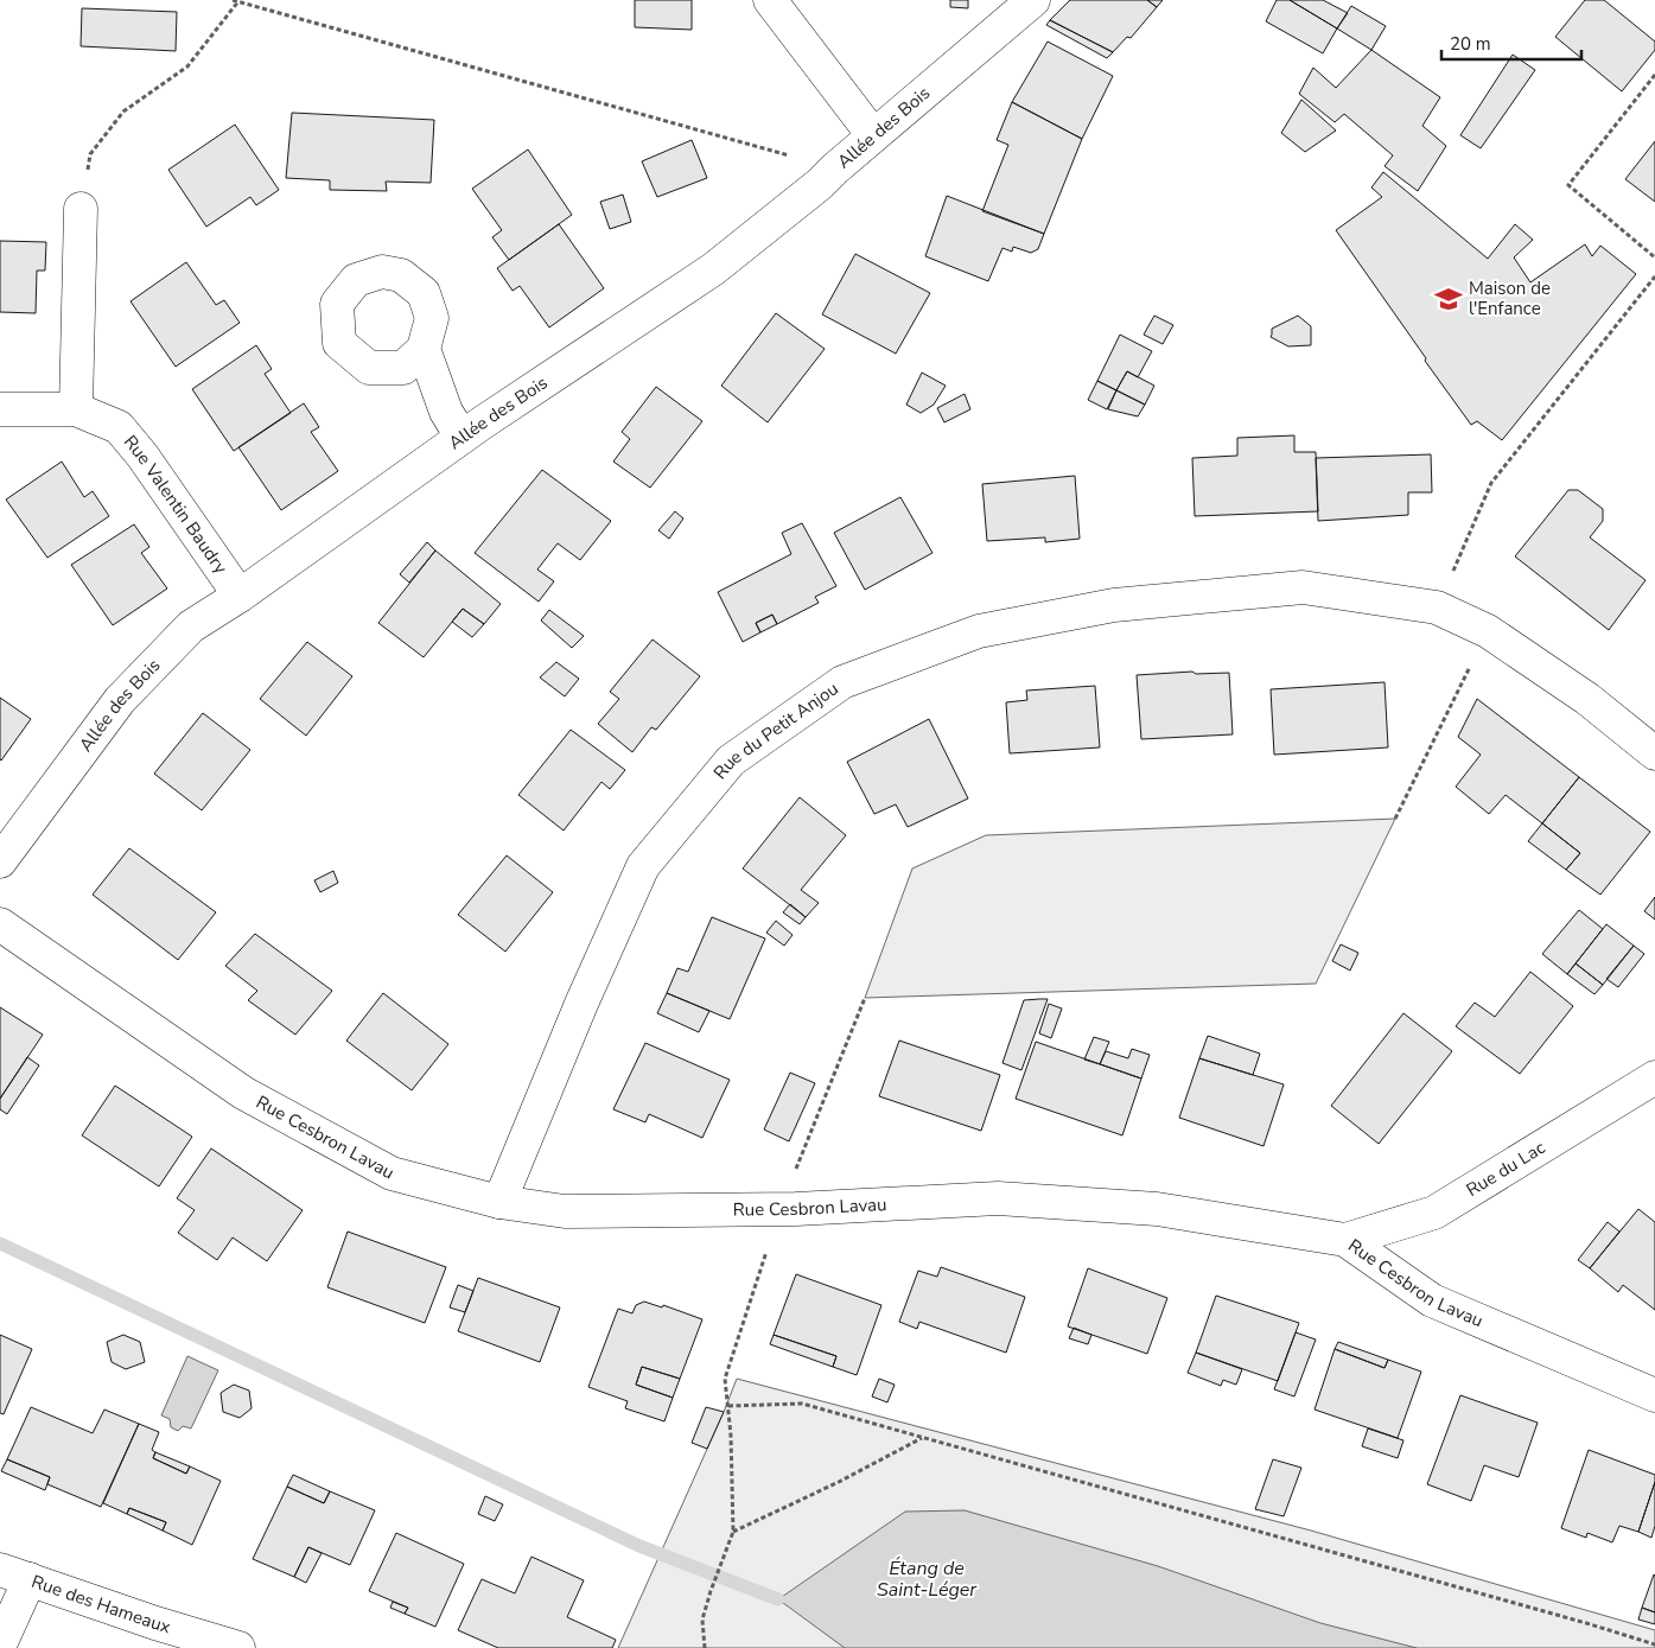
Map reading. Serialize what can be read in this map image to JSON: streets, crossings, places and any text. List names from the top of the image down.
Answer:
{
  "streets": {
    "street": [
      "Allée des Bois",
      "Rue Valentin Baudry",
      "Rue du Petit Anjou",
      "Rue Cesbron Lavau",
      "Rue du Lac",
      "Rue des Hameaux"
    ]
  },
  "crossings": [
    ["Allée des Bois", "Rue Valentin Baudry"],
    ["Rue du Petit Anjou", "Rue Cesbron Lavau"],
    ["Rue Cesbron Lavau", "Rue du Lac"]
  ],
  "water": ["Étang de Saint-Léger"],
  "places": {
    "school or university": ["Maison de l'Enfance"]
  },
  "scale_bar": "20 m"
}
